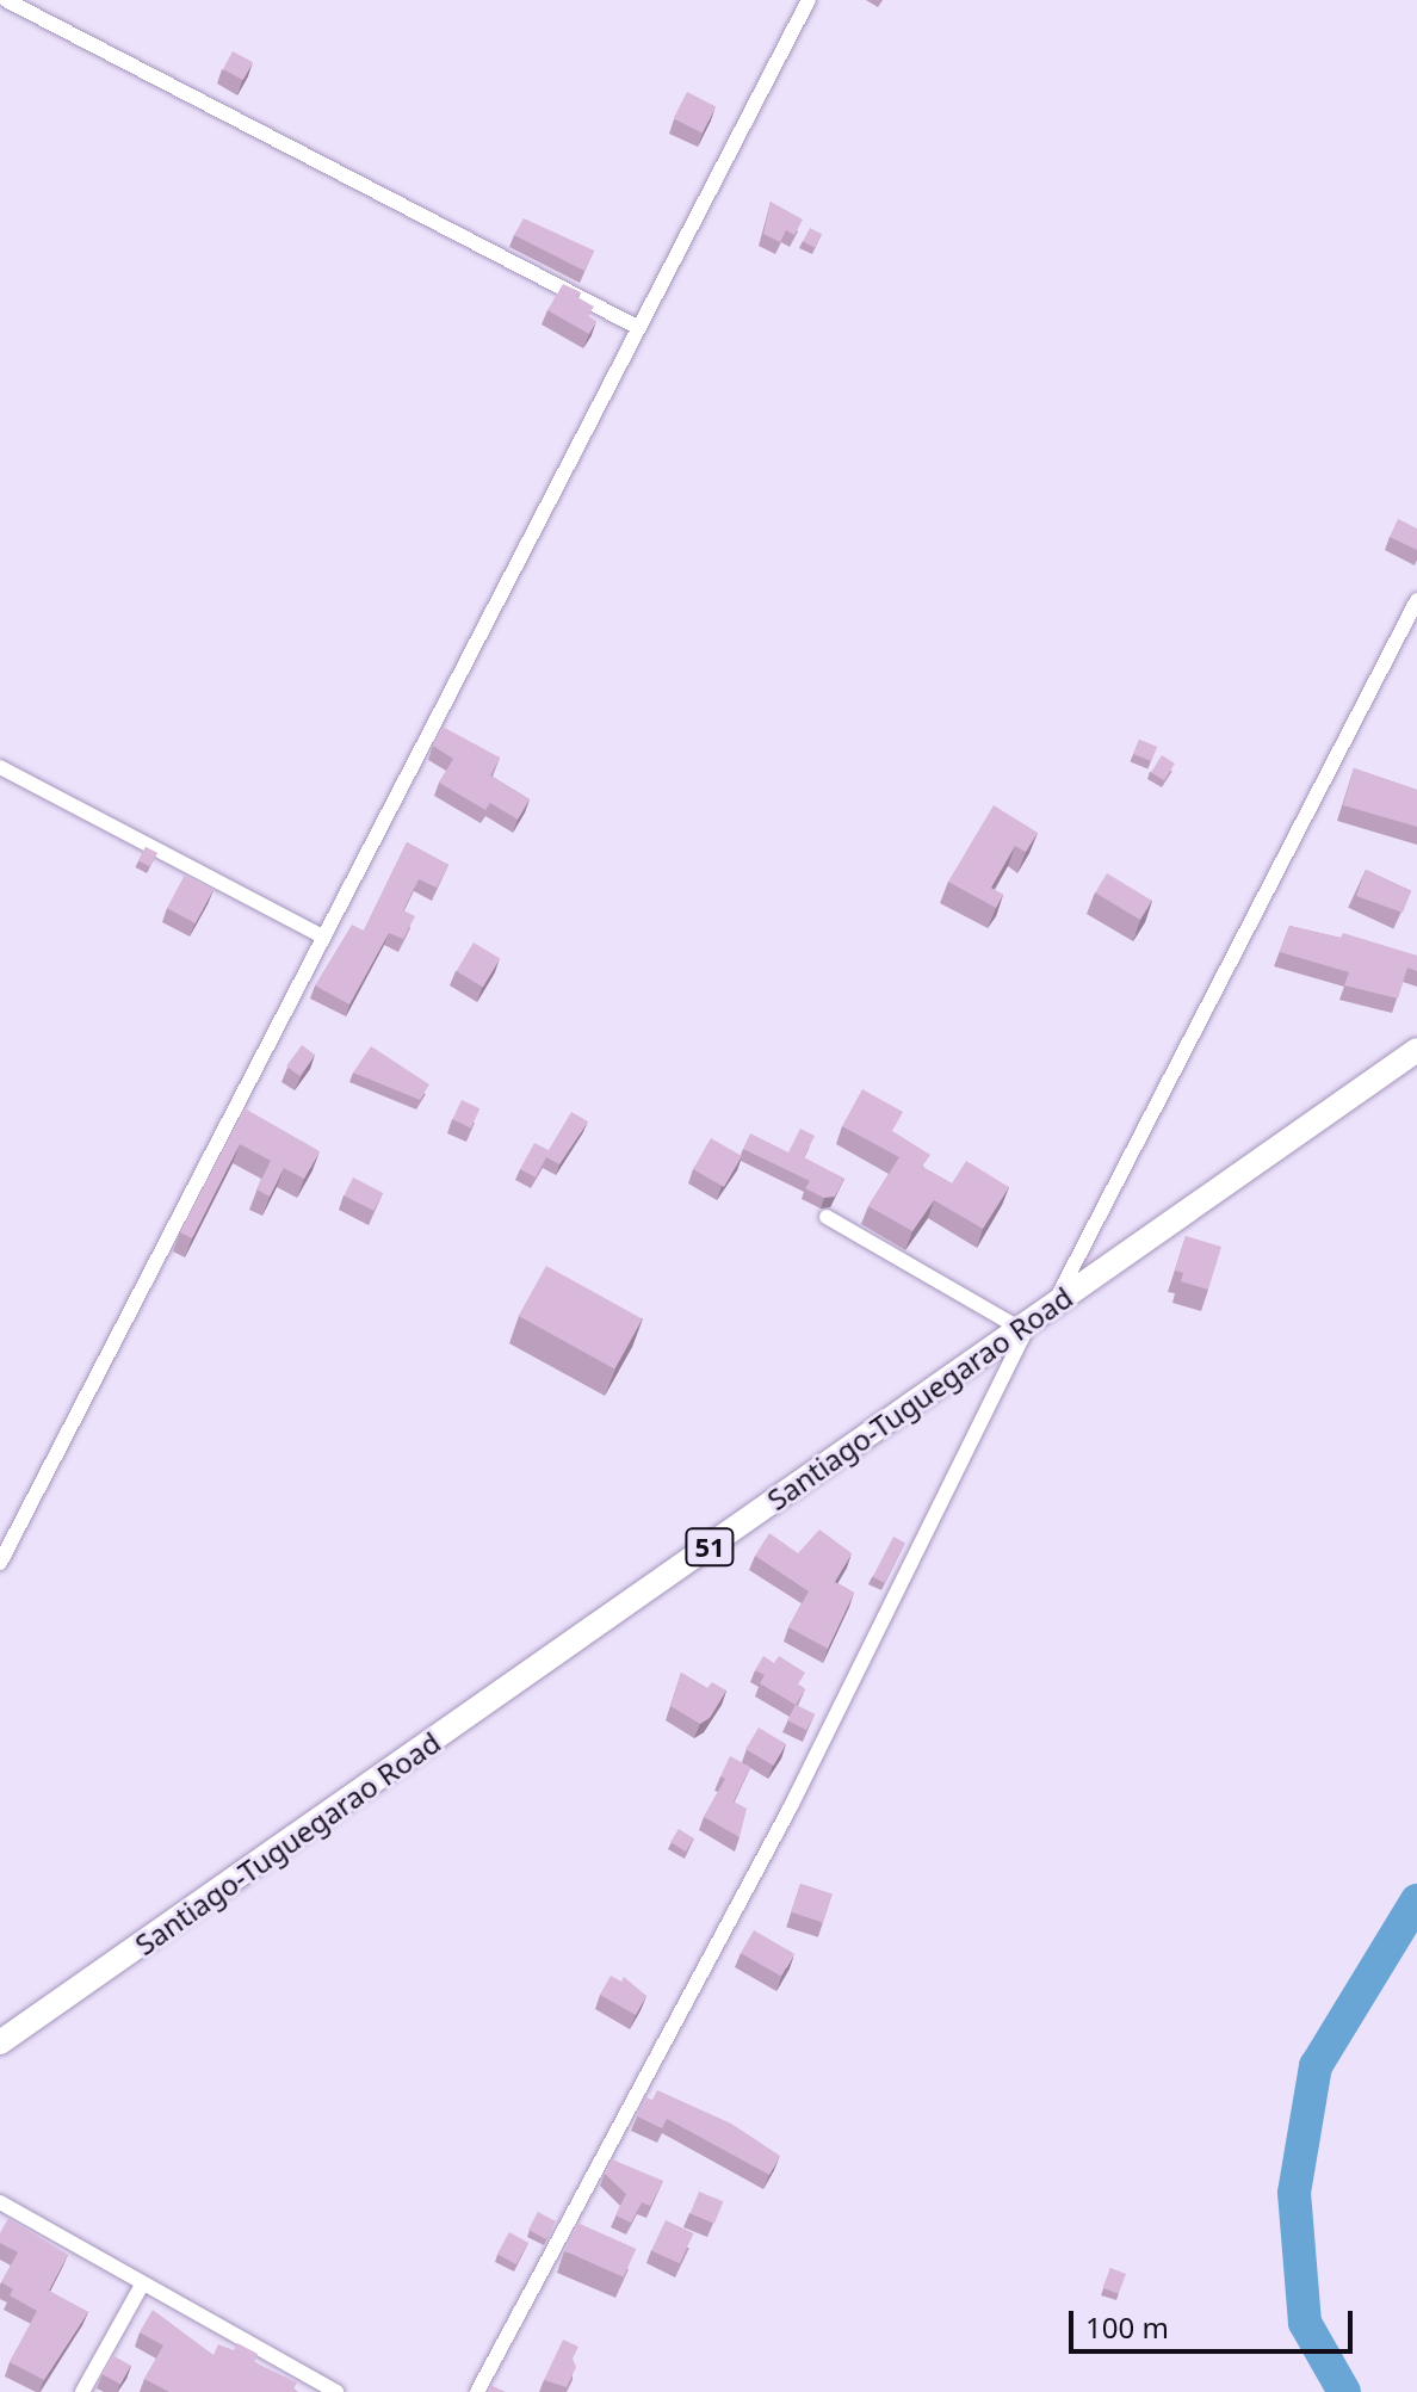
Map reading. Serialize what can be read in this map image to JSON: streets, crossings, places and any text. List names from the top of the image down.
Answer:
{
  "streets": {
    "highway": ["Santiago-Tuguegarao Road", "51"]
  },
  "scale_bar": "100 m"
}
